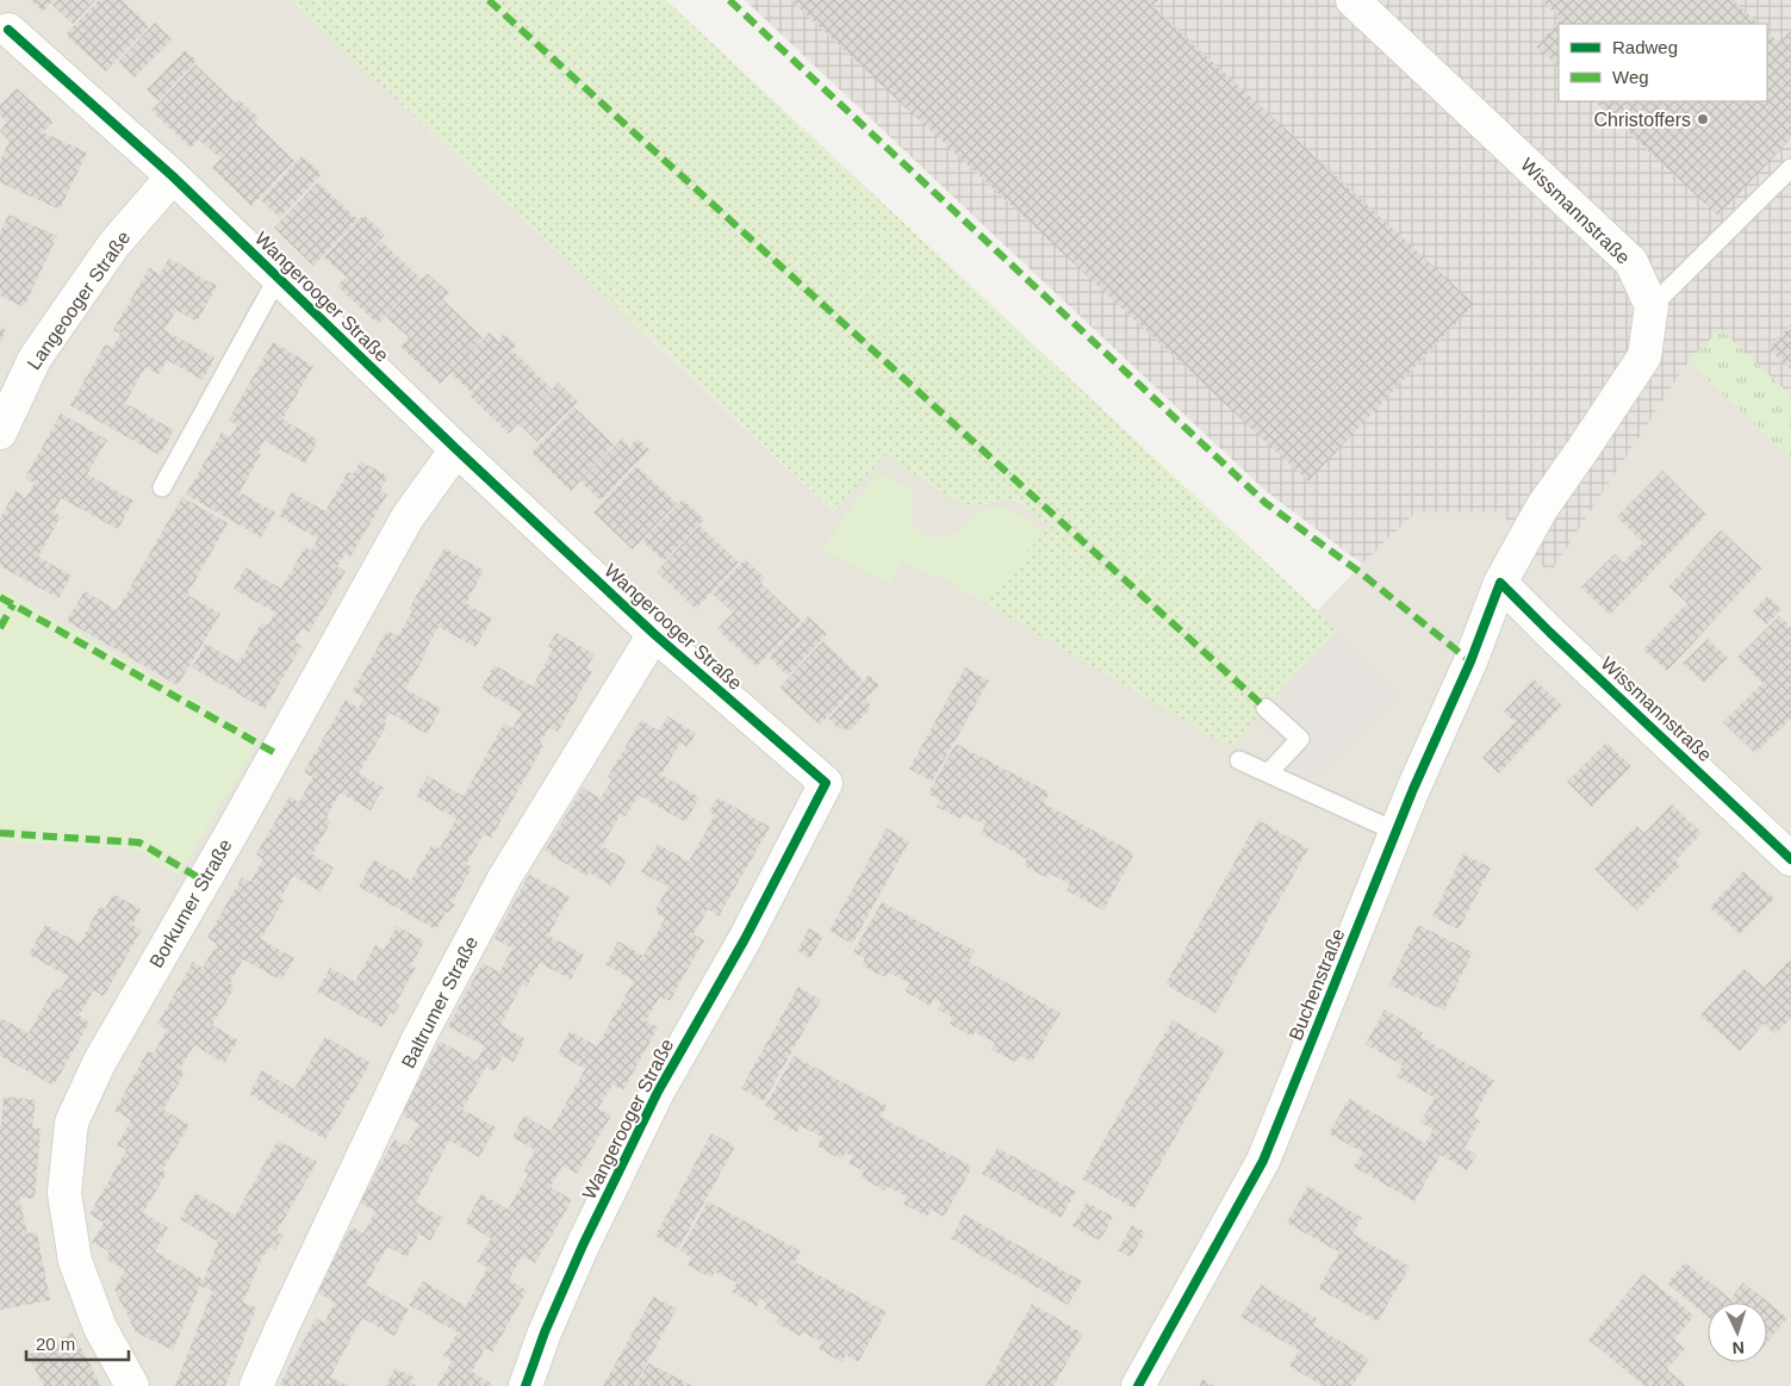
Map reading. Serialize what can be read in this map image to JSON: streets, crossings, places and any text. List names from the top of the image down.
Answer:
{
  "streets": {
    "street": [
      "Wissmannstraße",
      "Wangerooger Straße",
      "Langeooger Straße",
      "Borkumer Straße",
      "Buchenstraße",
      "Baltrumer Straße"
    ]
  },
  "crossings": [
    ["Wissmannstraße", "Buchenstraße"],
    ["Wangerooger Straße", "Langeooger Straße"],
    ["Wangerooger Straße", "Borkumer Straße"],
    ["Wangerooger Straße", "Baltrumer Straße"]
  ],
  "places": ["Christoffers"],
  "legend": ["Radweg", "Weg"],
  "scale_bar": "20 m",
  "north": "bottom"
}
